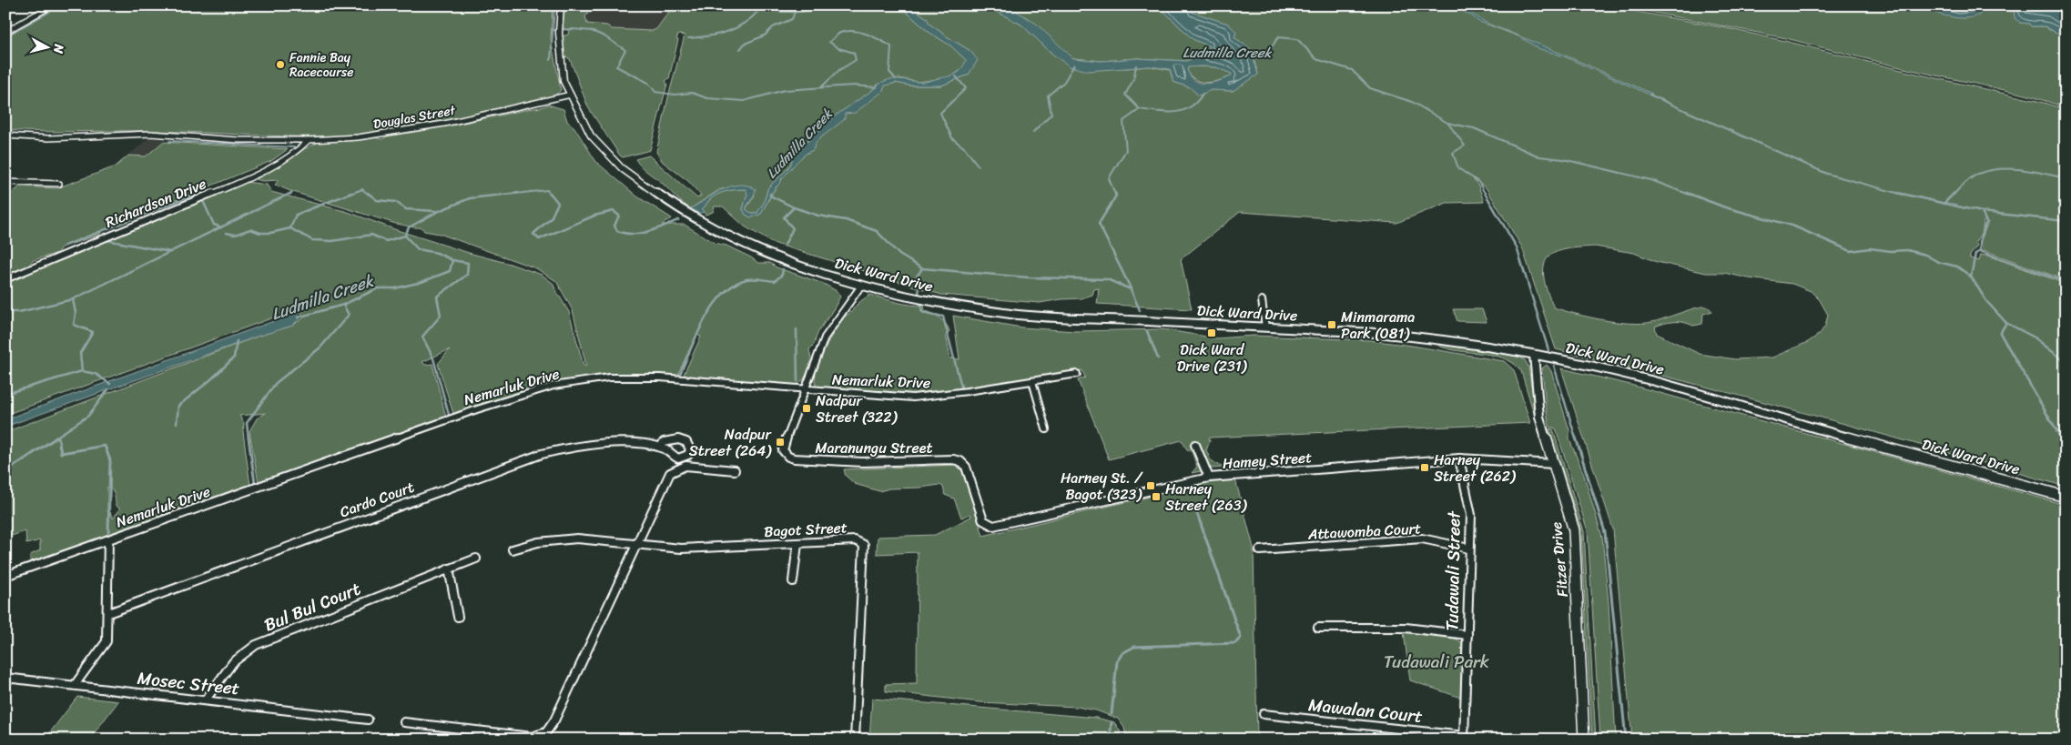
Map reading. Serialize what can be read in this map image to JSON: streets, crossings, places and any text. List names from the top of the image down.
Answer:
{
  "streets": {
    "street": [
      "Douglas Street",
      "Richardson Drive",
      "Dick Ward Drive",
      "Nemarluk Drive",
      "Maranungu Street",
      "Hamey Street",
      "Cardo Court",
      "Bagot Street",
      "Attawomba Court",
      "Fitzer Drive",
      "Tudawali Street",
      "Bul Bul Court",
      "Mosec Street",
      "Mawalan Court"
    ]
  },
  "crossings": [
    ["Douglas Street", "Richardson Drive"],
    ["Douglas Street", "Dick Ward Drive"],
    ["Dick Ward Drive", "Fitzer Drive"],
    ["Nemarluk Drive", "Maranungu Street"],
    ["Maranungu Street", "Hamey Street"],
    ["Hamey Street", "Fitzer Drive"],
    ["Hamey Street", "Tudawali Street"],
    ["Attawomba Court", "Tudawali Street"],
    ["Tudawali Street", "Mawalan Court"],
    ["Bul Bul Court", "Mosec Street"]
  ],
  "water": ["Ludmilla Creek"],
  "parks": ["Tudawali Park"],
  "places": {
    "other": ["Fannie Bay Racecourse"],
    "transit": [
      "Minmarama Park (081)",
      "Dick Ward Drive (231)",
      "Nadpur Street (322)",
      "Nadpur Street (264)",
      "Harney Street (262)",
      "Harney St. / Bagot (323)",
      "Harney Street (263)"
    ]
  },
  "north": "right"
}
